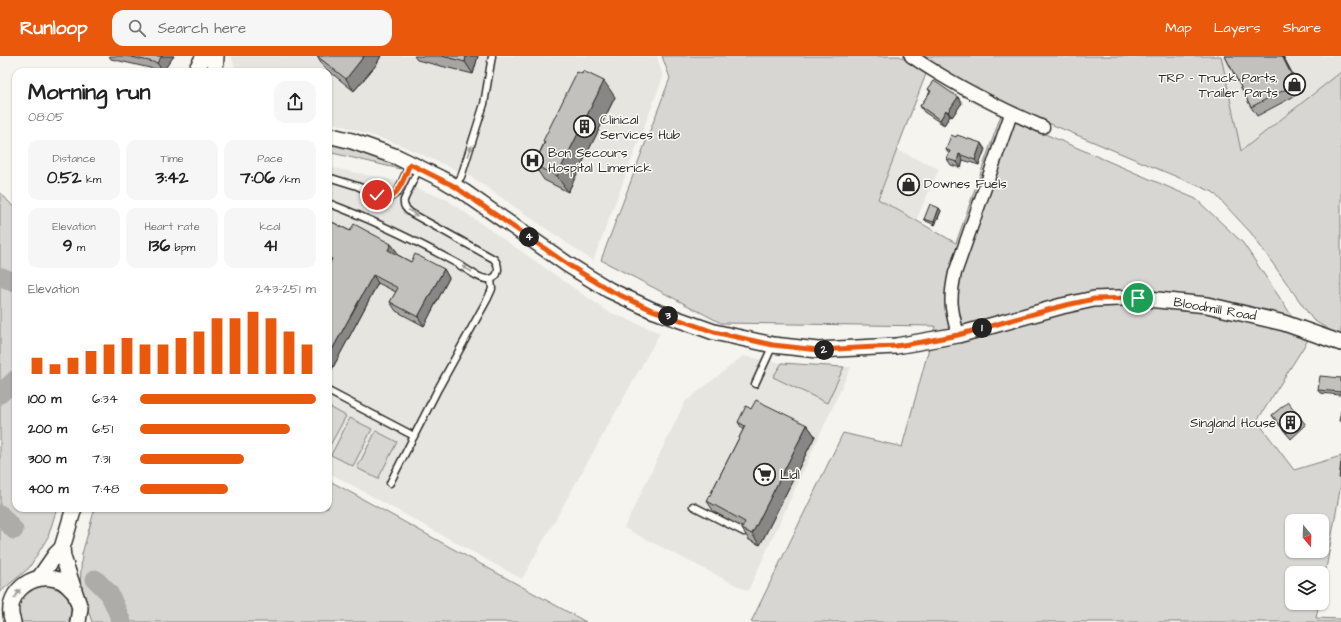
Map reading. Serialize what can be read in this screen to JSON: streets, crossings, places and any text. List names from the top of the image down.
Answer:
{
  "streets": {
    "street": ["Bloodmill Road"]
  },
  "places": {
    "shop": ["TRP - Truck Parts, Trailer Parts", "Downes Fuels"],
    "building": ["Clinical Services Hub", "Singland House"],
    "hospital": ["Bon Secours Hospital Limerick"],
    "supermarket": ["Lidl"]
  },
  "north": "bottom",
  "page": {
    "header": "Runloop",
    "search": "Search here",
    "nav": ["Map", "Layers", "Share"],
    "heading": ["Morning run", "08:05"],
    "stats": [
      ["Distance", "0.52 km"],
      ["Time", "3:42"],
      ["Pace", "7:06 /km"],
      ["Elevation", "9 m"],
      ["Heart rate", "136 bpm"],
      ["kcal", "41"]
    ],
    "pins": [
      "4",
      "3",
      "1",
      "2"
    ],
    "chart": ["Elevation", "243–251 m"],
    "list": [
      {
        "name": "100 m",
        "note": "6:34"
      },
      {
        "name": "200 m",
        "note": "6:51"
      },
      {
        "name": "300 m",
        "note": "7:31"
      },
      {
        "name": "400 m",
        "note": "7:48"
      }
    ]
  }
}
